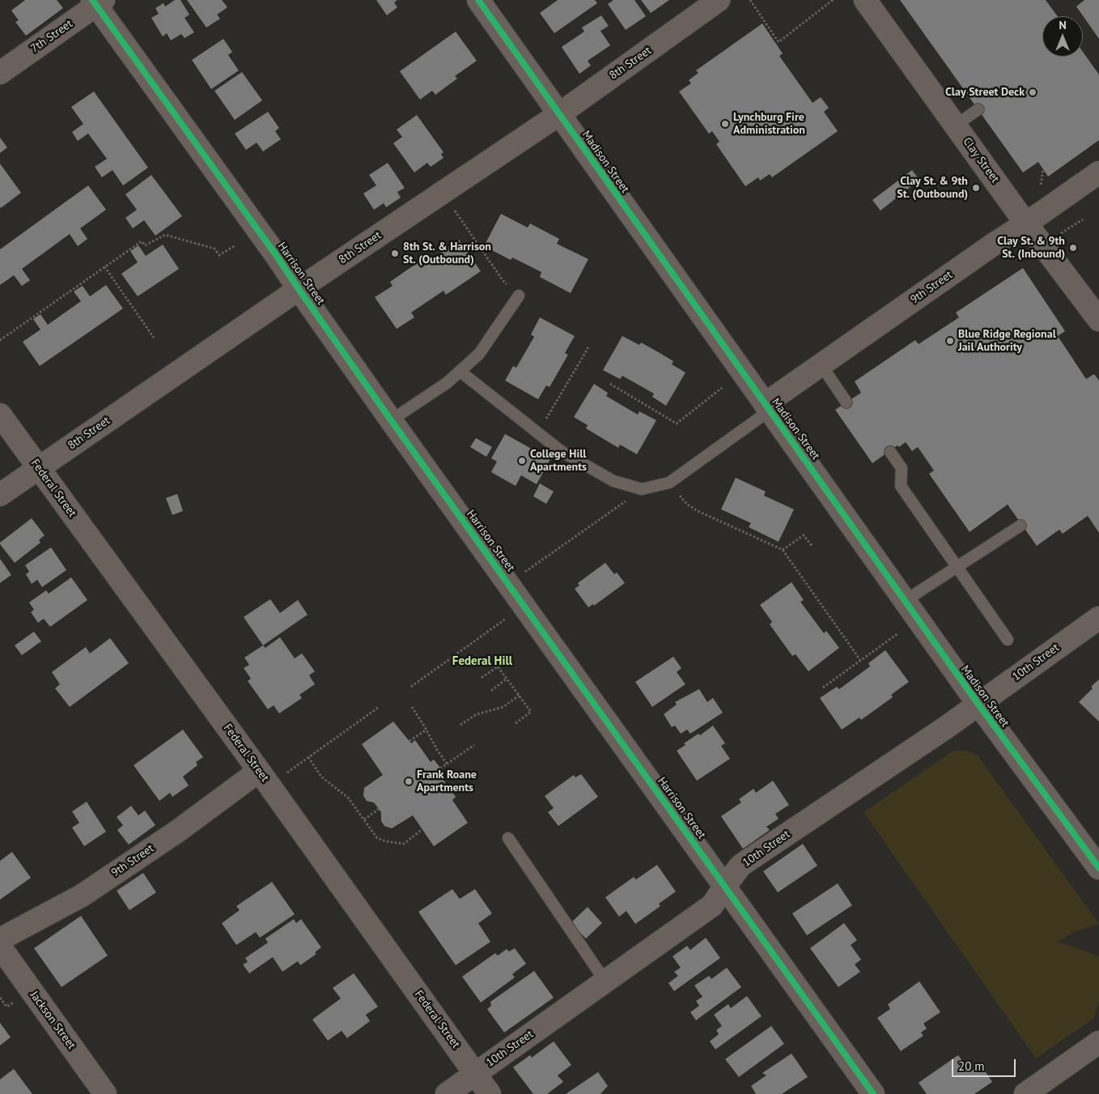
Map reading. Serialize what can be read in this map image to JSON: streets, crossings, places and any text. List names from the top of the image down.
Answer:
{
  "streets": {
    "street": [
      "7th Street",
      "8th Street",
      "Clay Street",
      "Madison Street",
      "Harrison Street",
      "9th Street",
      "Federal Street",
      "10th Street",
      "Jackson Street"
    ]
  },
  "crossings": [
    ["7th Street", "Harrison Street"],
    ["8th Street", "Madison Street"],
    ["8th Street", "Harrison Street"],
    ["8th Street", "Federal Street"],
    ["Clay Street", "9th Street"],
    ["Madison Street", "9th Street"],
    ["Madison Street", "10th Street"],
    ["Harrison Street", "10th Street"],
    ["9th Street", "Federal Street"],
    ["Federal Street", "10th Street"]
  ],
  "districts": ["Federal Hill"],
  "places": [
    "Clay Street Deck",
    "Lynchburg Fire Administration",
    "Clay St. & 9th St. (Outbound)",
    "Clay St. & 9th St. (Inbound)",
    "8th St. & Harrison St. (Outbound)",
    "Blue Ridge Regional Jail Authority",
    "College Hill Apartments",
    "Frank Roane Apartments"
  ],
  "scale_bar": "20 m",
  "north": "top"
}
